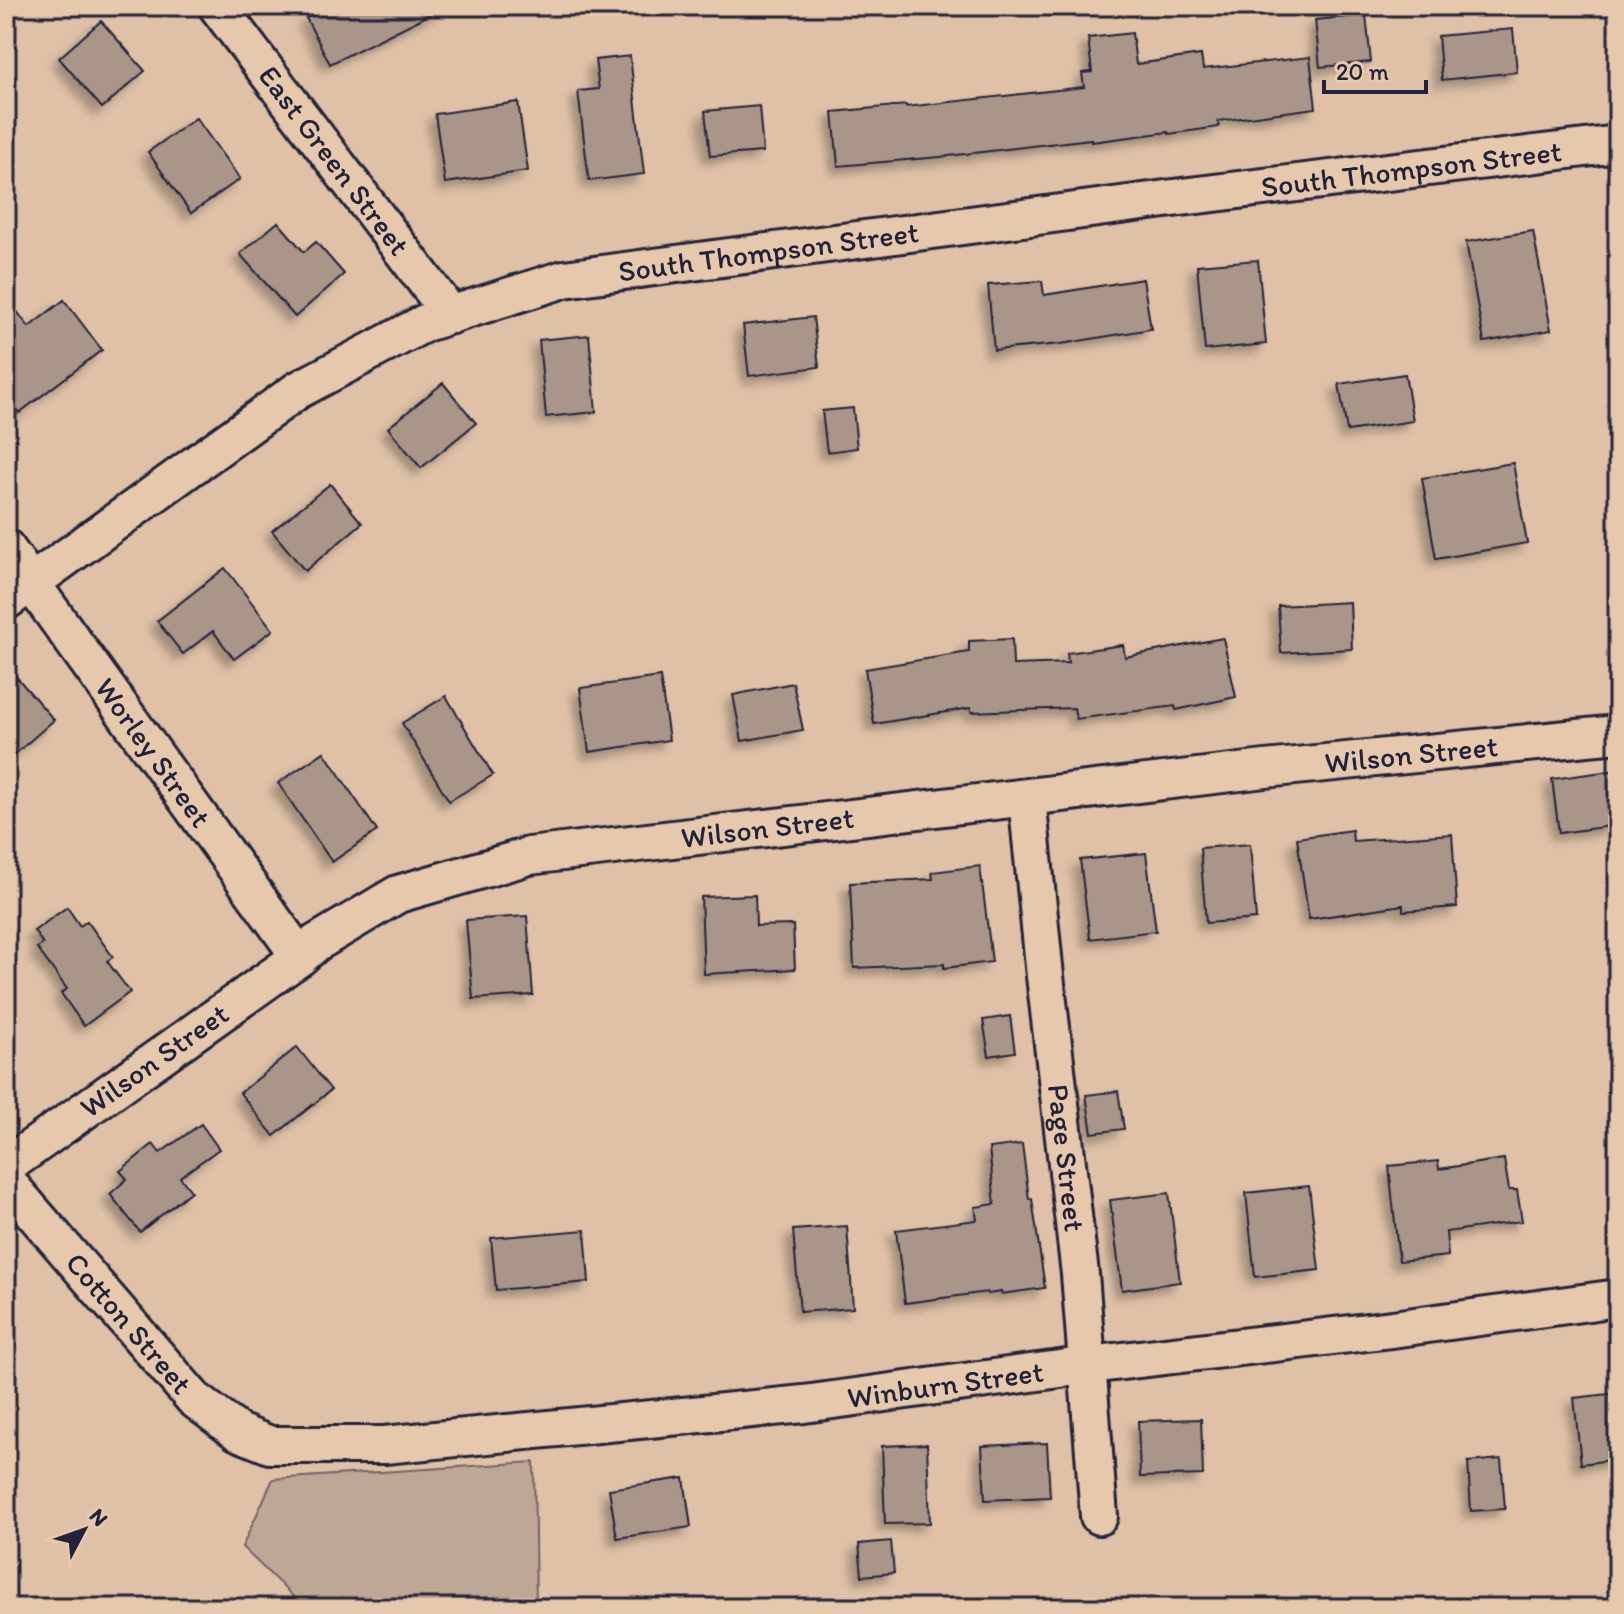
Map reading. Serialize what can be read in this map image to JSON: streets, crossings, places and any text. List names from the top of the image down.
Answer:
{
  "streets": {
    "street": [
      "East Green Street",
      "South Thompson Street",
      "Worley Street",
      "Wilson Street",
      "Page Street",
      "Cotton Street",
      "Winburn Street"
    ]
  },
  "crossings": [
    ["East Green Street", "South Thompson Street"],
    ["South Thompson Street", "Worley Street"],
    ["Worley Street", "Wilson Street"],
    ["Wilson Street", "Page Street"],
    ["Page Street", "Winburn Street"],
    ["Cotton Street", "Winburn Street"]
  ],
  "scale_bar": "20 m",
  "north": "top right"
}
